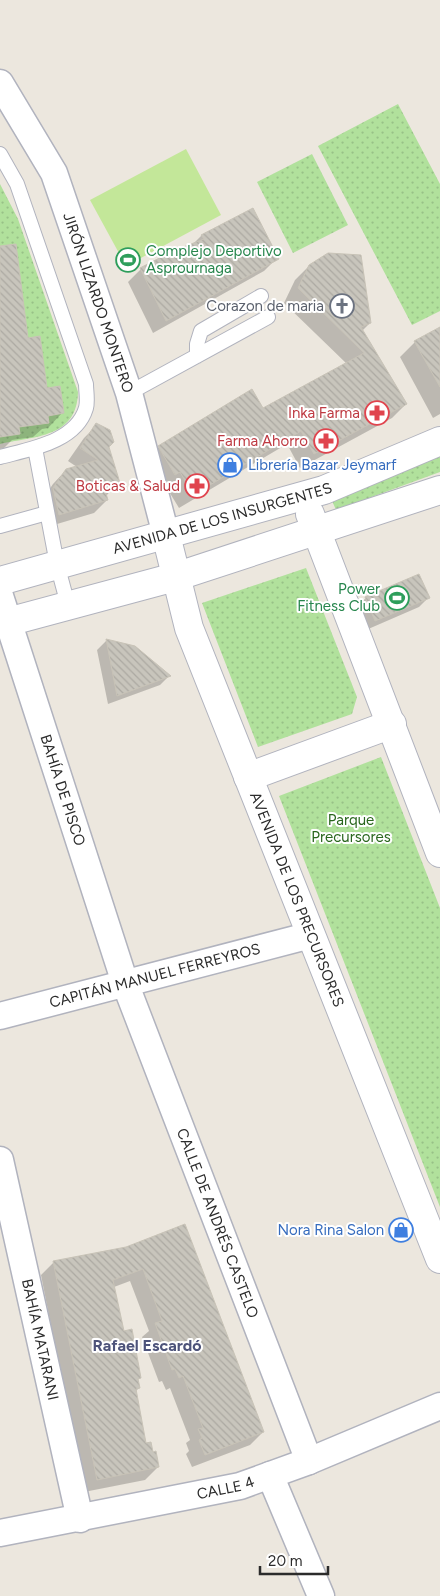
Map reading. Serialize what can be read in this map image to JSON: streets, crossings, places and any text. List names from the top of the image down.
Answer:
{
  "streets": {
    "main road": ["AVENIDA DE LOS INSURGENTES", "AVENIDA DE LOS PRECURSORES"],
    "street": [
      "JIRÓN LIZARDO MONTERO",
      "BAHÍA DE PISCO",
      "CAPITÁN MANUEL FERREYROS",
      "CALLE DE ANDRÉS CASTELO",
      "BAHÍA MATARANI",
      "CALLE 4"
    ]
  },
  "crossings": [
    ["JIRÓN LIZARDO MONTERO", "AVENIDA DE LOS INSURGENTES"],
    ["JIRÓN LIZARDO MONTERO", "AVENIDA DE LOS PRECURSORES"],
    ["AVENIDA DE LOS INSURGENTES", "AVENIDA DE LOS PRECURSORES"],
    ["BAHÍA DE PISCO", "CAPITÁN MANUEL FERREYROS"],
    ["BAHÍA DE PISCO", "CALLE DE ANDRÉS CASTELO"],
    ["AVENIDA DE LOS PRECURSORES", "CAPITÁN MANUEL FERREYROS"],
    ["CAPITÁN MANUEL FERREYROS", "CALLE DE ANDRÉS CASTELO"],
    ["CALLE DE ANDRÉS CASTELO", "CALLE 4"],
    ["BAHÍA MATARANI", "CALLE 4"]
  ],
  "districts": ["Rafael Escardó"],
  "parks": ["Parque Precursores"],
  "places": {
    "sports": ["Complejo Deportivo Asprournaga", "Power Fitness Club"],
    "church": ["Corazon de maria"],
    "pharmacy": ["Inka Farma", "Farma Ahorro", "Boticas & Salud"],
    "shop": ["Librería Bazar Jeymarf", "Nora Rina Salon"]
  },
  "scale_bar": "20 m"
}
